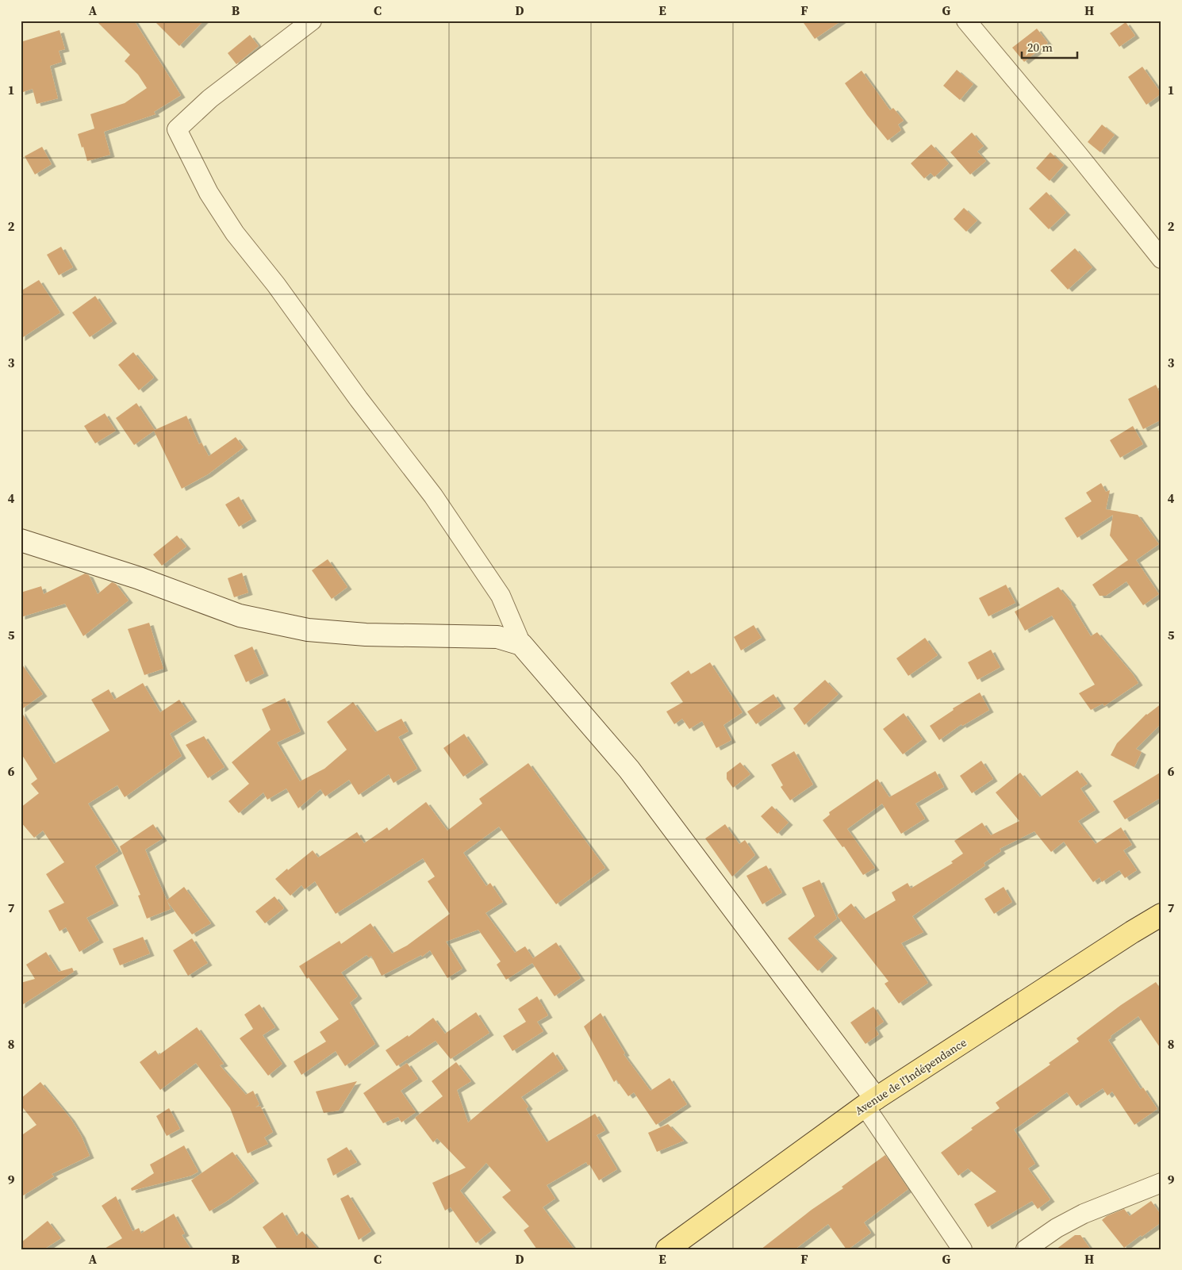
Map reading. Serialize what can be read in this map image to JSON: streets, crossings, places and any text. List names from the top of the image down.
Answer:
{
  "streets": {
    "main road": ["Avenue de l'Indépendance"]
  },
  "scale_bar": "20 m",
  "grid": {
    "columns": [
      "A",
      "B",
      "C",
      "D",
      "E",
      "F",
      "G",
      "H"
    ],
    "rows": [
      "1",
      "2",
      "3",
      "4",
      "5",
      "6",
      "7",
      "8",
      "9"
    ]
  }
}
